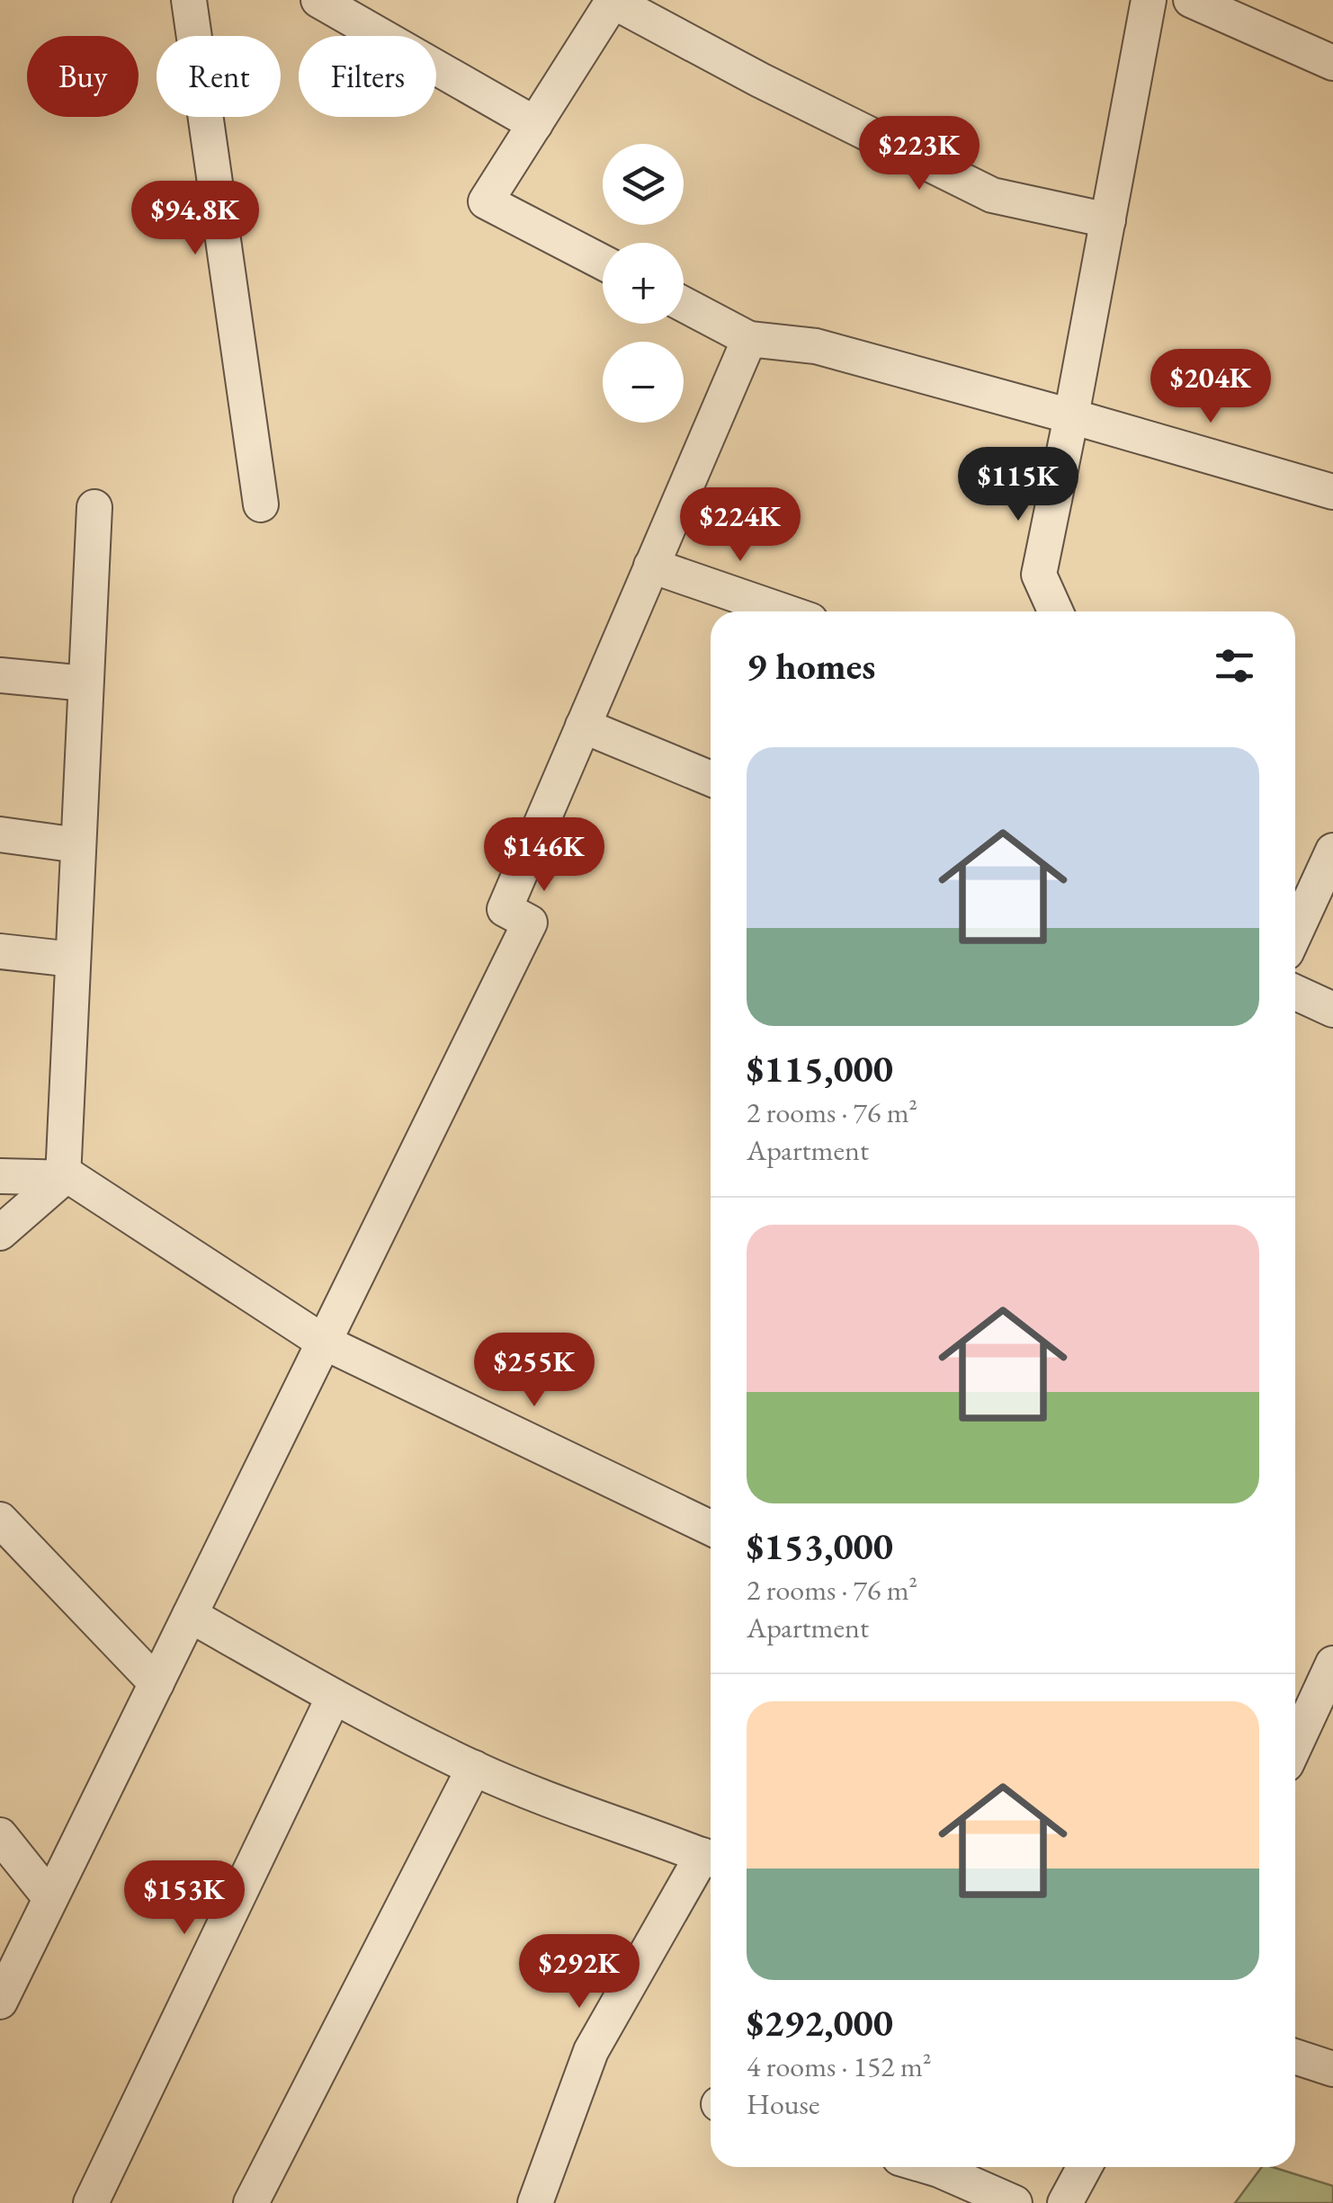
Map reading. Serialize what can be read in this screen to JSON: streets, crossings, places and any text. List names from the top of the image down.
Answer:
{
  "page": {
    "chip": ["Buy", "Rent", "Filters"],
    "price": [
      "$223K",
      "$94.8K",
      "$204K",
      "$115K",
      "$224K",
      "$146K",
      "$255K",
      "$153K",
      "$292K"
    ],
    "map_buttons": ["+", "−"],
    "heading": "9 homes",
    "list": [
      {
        "name": "$115,000",
        "note": "2 rooms · 76 m² · Apartment"
      },
      {
        "name": "$153,000",
        "note": "2 rooms · 76 m² · Apartment"
      },
      {
        "name": "$292,000",
        "note": "4 rooms · 152 m² · House"
      }
    ]
  }
}
